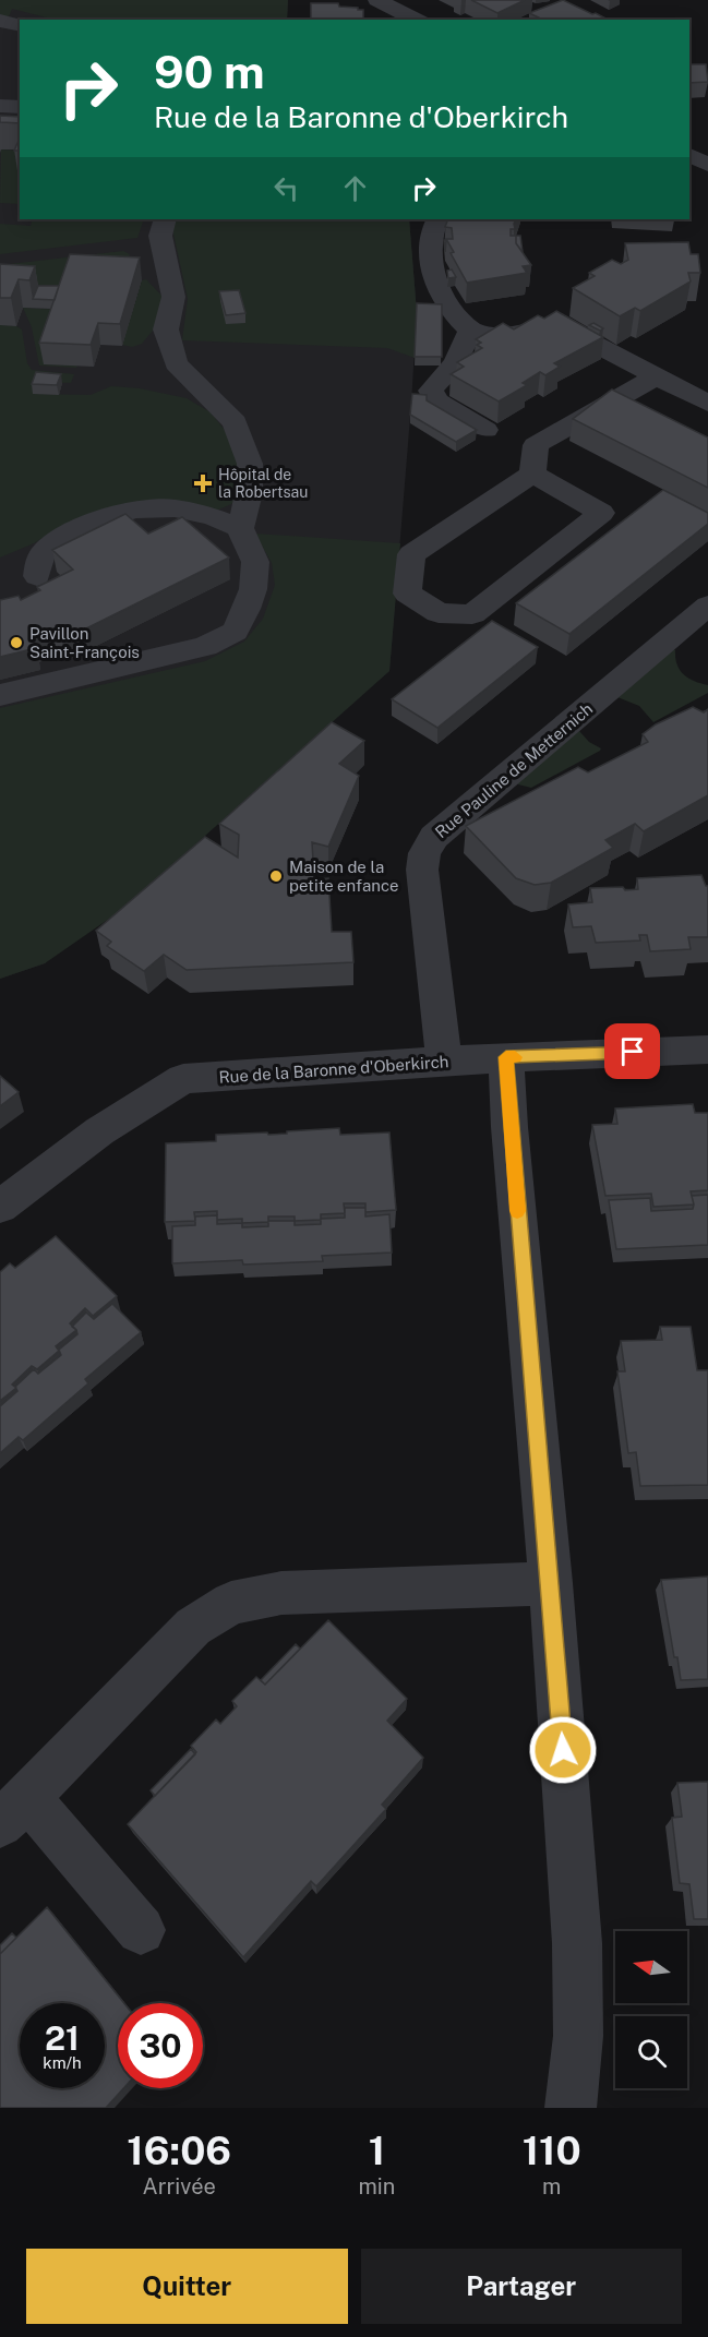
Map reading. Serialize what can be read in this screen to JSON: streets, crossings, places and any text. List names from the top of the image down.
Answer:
{
  "streets": {
    "street": ["Rue Pauline de Metternich", "Rue de la Baronne d'Oberkirch"]
  },
  "crossings": [
    ["Rue Pauline de Metternich", "Rue de la Baronne d'Oberkirch"]
  ],
  "places": {
    "health": ["Hôpital de la Robertsau"],
    "other": ["Pavillon Saint-François", "Maison de la petite enfance"]
  },
  "north": "left",
  "page": {
    "turn": ["90 m", "Rue de la Baronne d'Oberkirch"],
    "speed": "21 km/h",
    "limit": "30",
    "eta": [
      "16:06",
      "Arrivée",
      "1",
      "min",
      "110",
      "m"
    ],
    "buttons": ["Quitter", "Partager"]
  }
}
